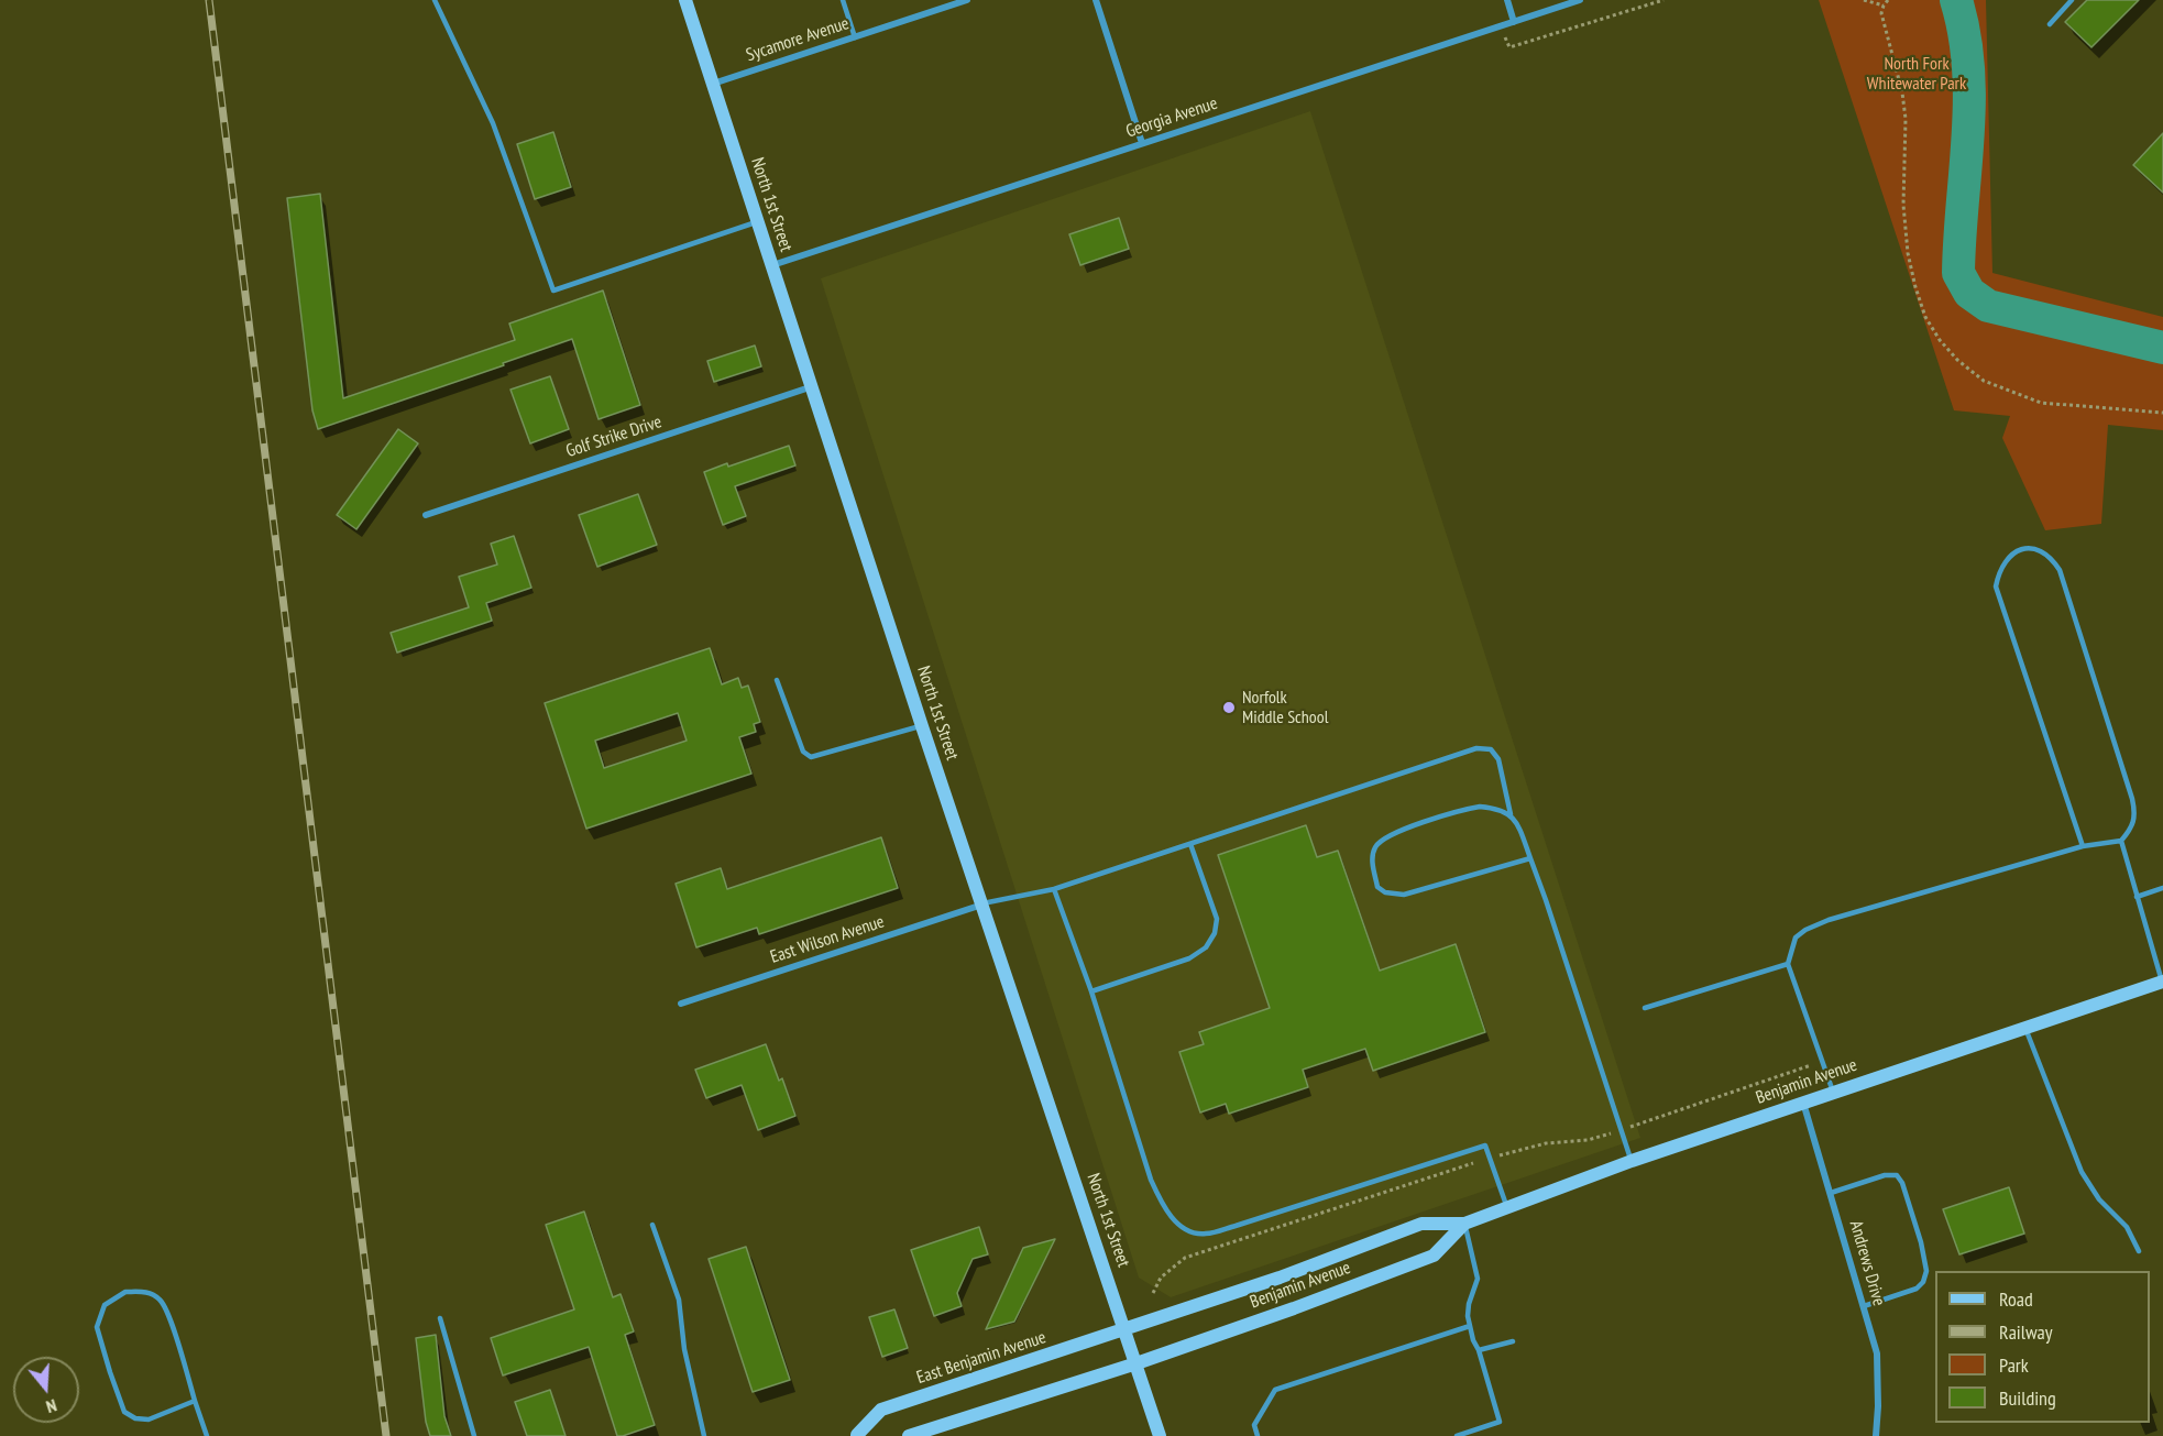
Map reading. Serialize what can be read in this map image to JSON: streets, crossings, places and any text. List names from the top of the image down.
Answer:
{
  "streets": {
    "main road": ["North 1st Street", "Benjamin Avenue", "East Benjamin Avenue"],
    "street": [
      "Sycamore Avenue",
      "Georgia Avenue",
      "Golf Strike Drive",
      "East Wilson Avenue",
      "Andrews Drive"
    ]
  },
  "crossings": [
    ["Sycamore Avenue", "North 1st Street"],
    ["Georgia Avenue", "North 1st Street"],
    ["North 1st Street", "Golf Strike Drive"],
    ["North 1st Street", "East Wilson Avenue"],
    ["North 1st Street", "Benjamin Avenue"],
    ["North 1st Street", "East Benjamin Avenue"],
    ["Benjamin Avenue", "Andrews Drive"],
    ["Benjamin Avenue", "East Benjamin Avenue"]
  ],
  "parks": ["North Fork Whitewater Park"],
  "places": ["Norfolk Middle School"],
  "legend": [
    "Road",
    "Railway",
    "Park",
    "Building"
  ],
  "north": "bottom"
}
